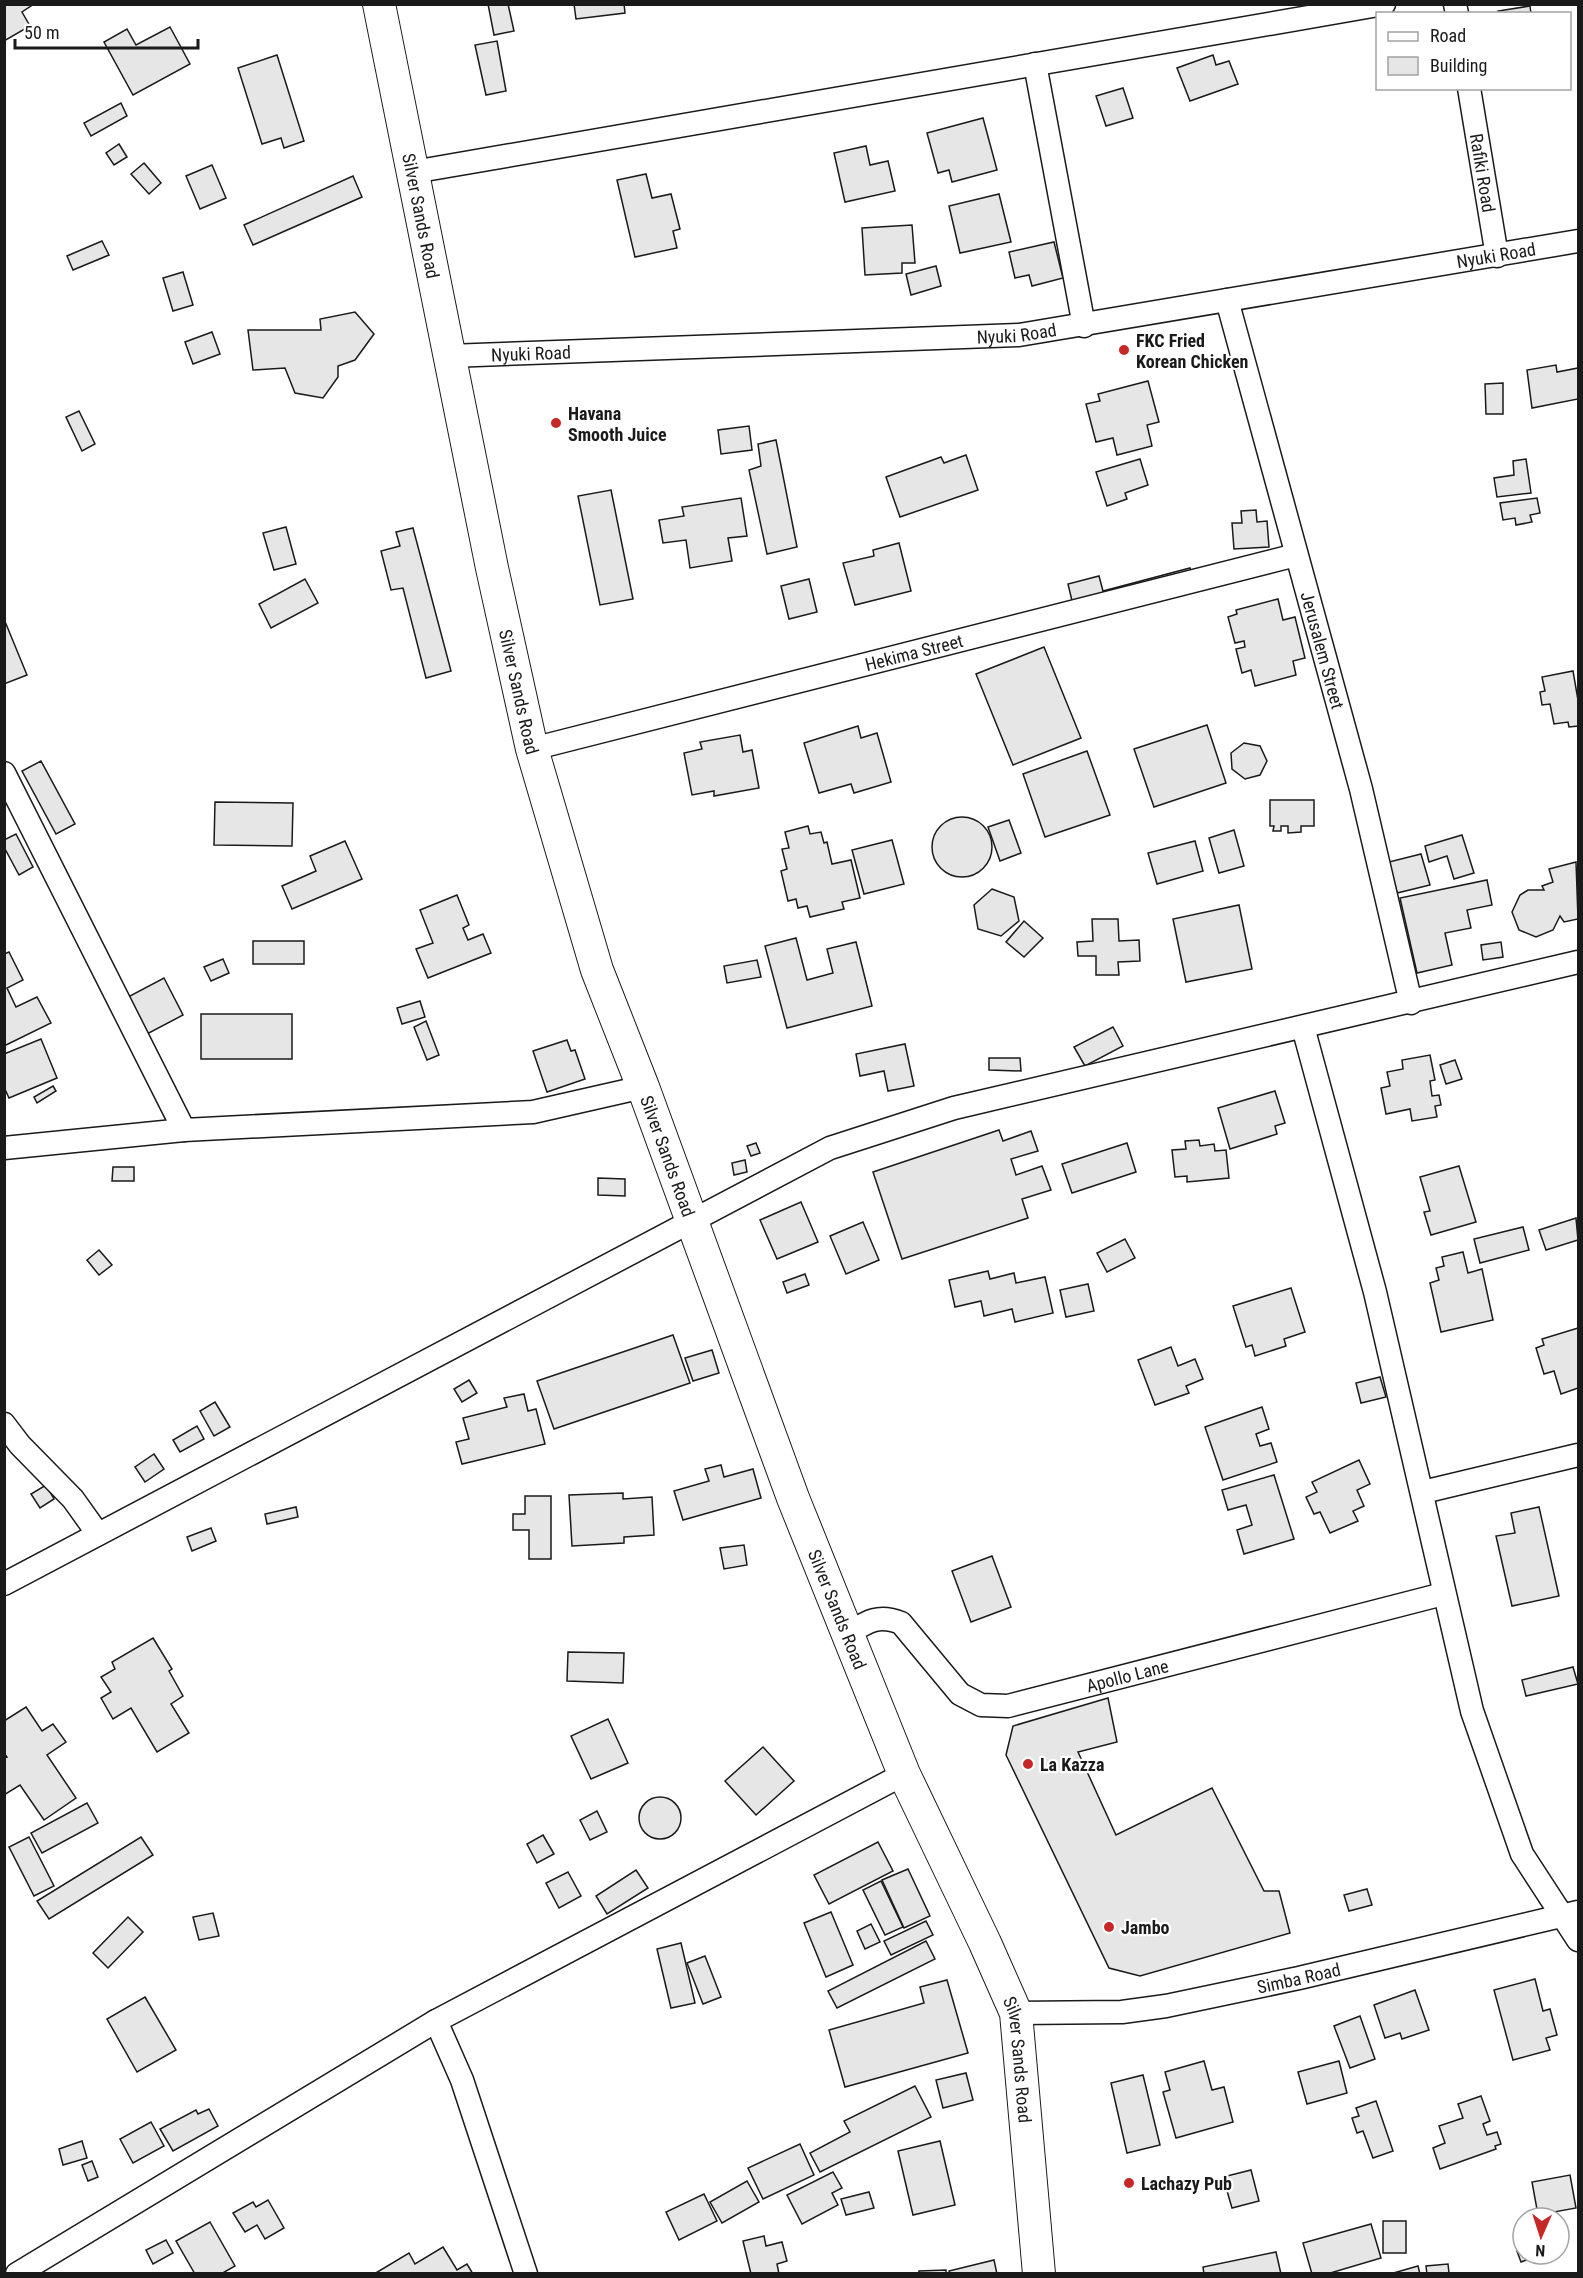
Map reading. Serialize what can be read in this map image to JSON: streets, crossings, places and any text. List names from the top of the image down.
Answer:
{
  "streets": {
    "street": [
      "Rafiki Road",
      "Silver Sands Road",
      "Nyuki Road",
      "Jerusalem Street",
      "Hekima Street",
      "Apollo Lane",
      "Simba Road"
    ]
  },
  "crossings": [
    ["Rafiki Road", "Nyuki Road"],
    ["Silver Sands Road", "Nyuki Road"],
    ["Silver Sands Road", "Hekima Street"],
    ["Silver Sands Road", "Apollo Lane"],
    ["Silver Sands Road", "Simba Road"],
    ["Nyuki Road", "Jerusalem Street"],
    ["Jerusalem Street", "Hekima Street"]
  ],
  "places": [
    "FKC Fried Korean Chicken",
    "Havana Smooth Juice",
    "La Kazza",
    "Jambo",
    "Lachazy Pub"
  ],
  "legend": ["Road", "Building"],
  "scale_bar": "50 m",
  "north": "bottom"
}
